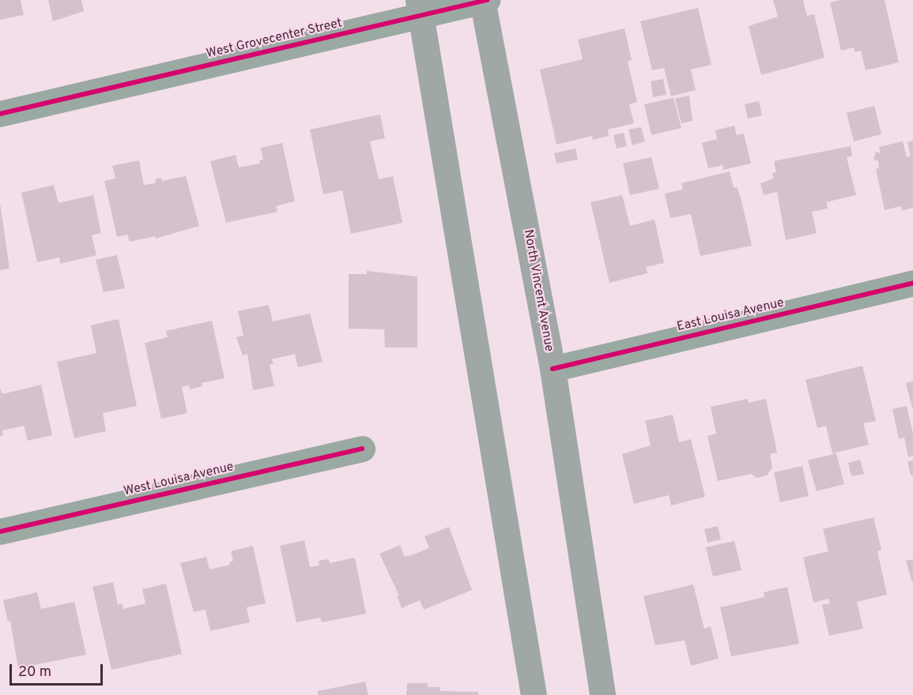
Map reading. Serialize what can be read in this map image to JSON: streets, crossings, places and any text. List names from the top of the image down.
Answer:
{
  "streets": {
    "main road": ["North Vincent Avenue"],
    "street": ["West Grovecenter Street", "East Louisa Avenue", "West Louisa Avenue"]
  },
  "crossings": [
    ["West Grovecenter Street", "North Vincent Avenue"],
    ["North Vincent Avenue", "East Louisa Avenue"]
  ],
  "scale_bar": "20 m"
}
